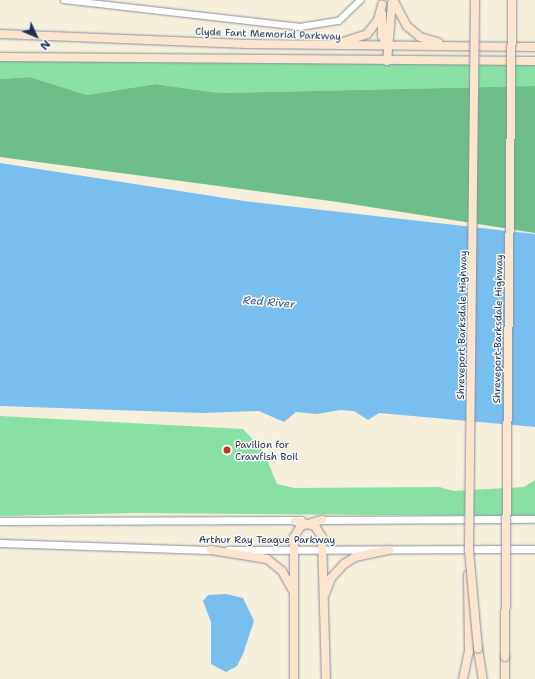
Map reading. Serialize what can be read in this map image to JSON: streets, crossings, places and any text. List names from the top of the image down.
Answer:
{
  "streets": {
    "main road": ["Clyde Fant Memorial Parkway", "Shreveport Barksdale Highway", "Shreveport-Barksdale Highway"],
    "street": ["Arthur Ray Teague Parkway"]
  },
  "water": ["Red River"],
  "places": ["Pavilion for Crawfish Boil"],
  "north": "bottom right"
}
